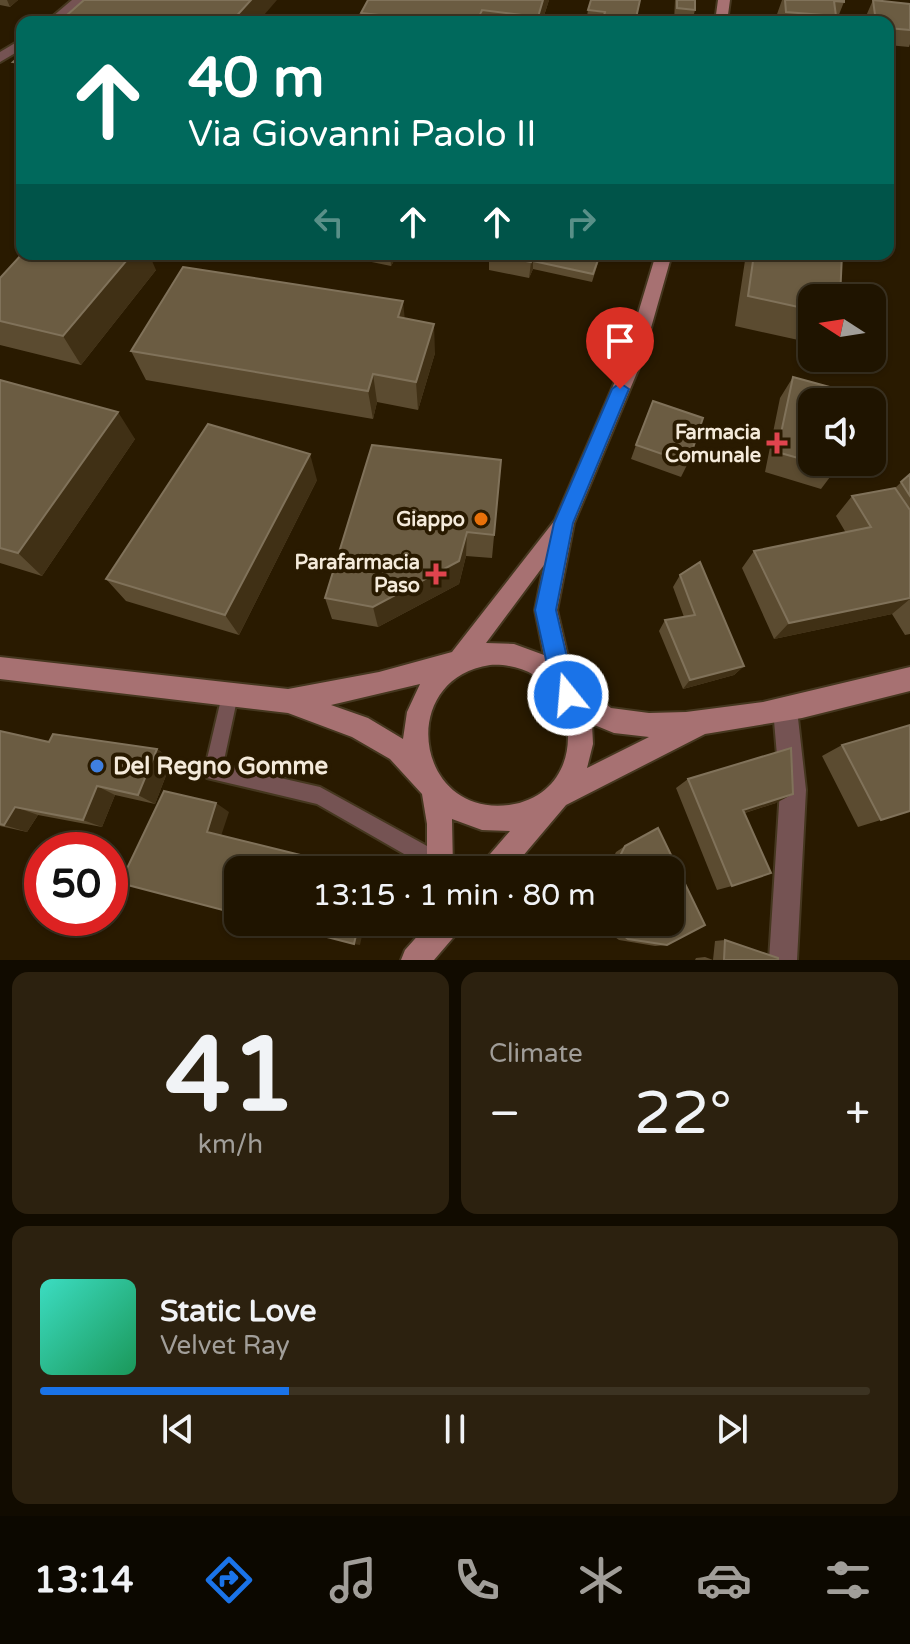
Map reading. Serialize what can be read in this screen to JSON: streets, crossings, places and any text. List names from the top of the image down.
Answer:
{
  "places": {
    "health": ["Farmacia Comunale", "Parafarmacia Paso"],
    "other": ["Giappo", "Del Regno Gomme"]
  },
  "north": "left",
  "page": {
    "turn": ["40 m", "Via Giovanni Paolo II"],
    "limit": "50",
    "trip": "13:15 · 1 min · 80 m",
    "tile": [
      ["41", "km/h"],
      "Climate"
    ],
    "heat": ["−", "22°", "+"],
    "song": ["Static Love", "Velvet Ray"],
    "tabs": "13:14"
  }
}
